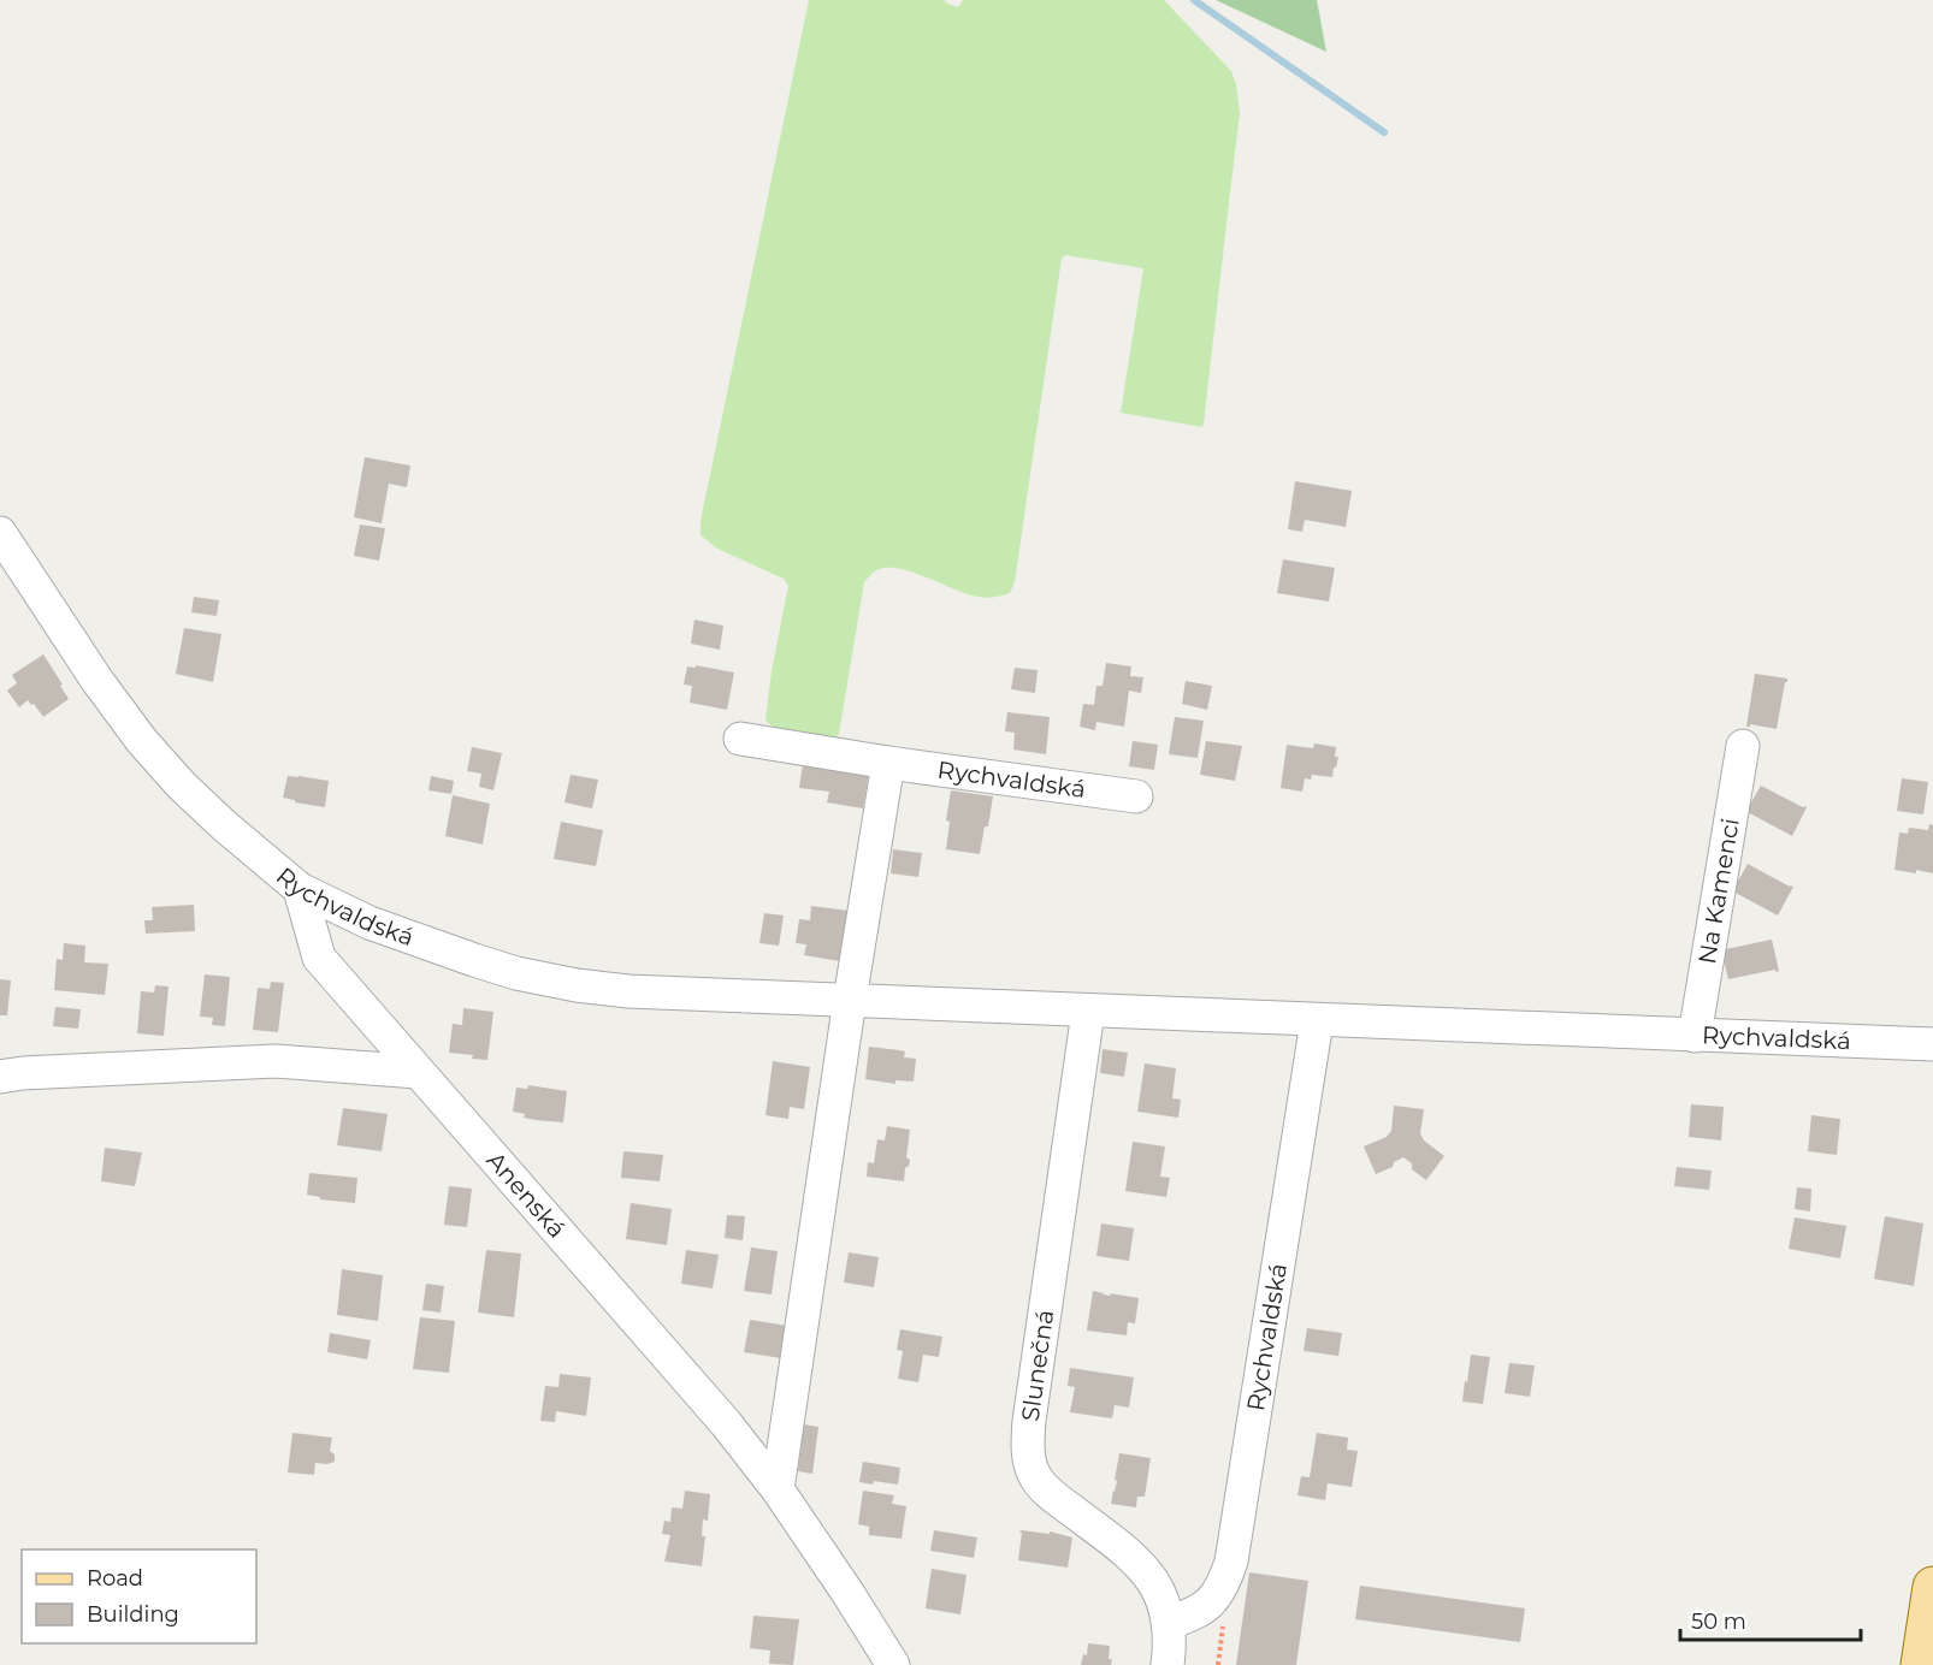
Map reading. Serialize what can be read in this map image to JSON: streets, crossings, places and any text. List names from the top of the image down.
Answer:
{
  "streets": {
    "street": [
      "Rychvaldská",
      "Na Kamenci",
      "Anenská",
      "Slunečná"
    ]
  },
  "crossings": [
    ["Rychvaldská", "Na Kamenci"],
    ["Rychvaldská", "Anenská"],
    ["Rychvaldská", "Slunečná"]
  ],
  "legend": ["Road", "Building"],
  "scale_bar": "50 m"
}
